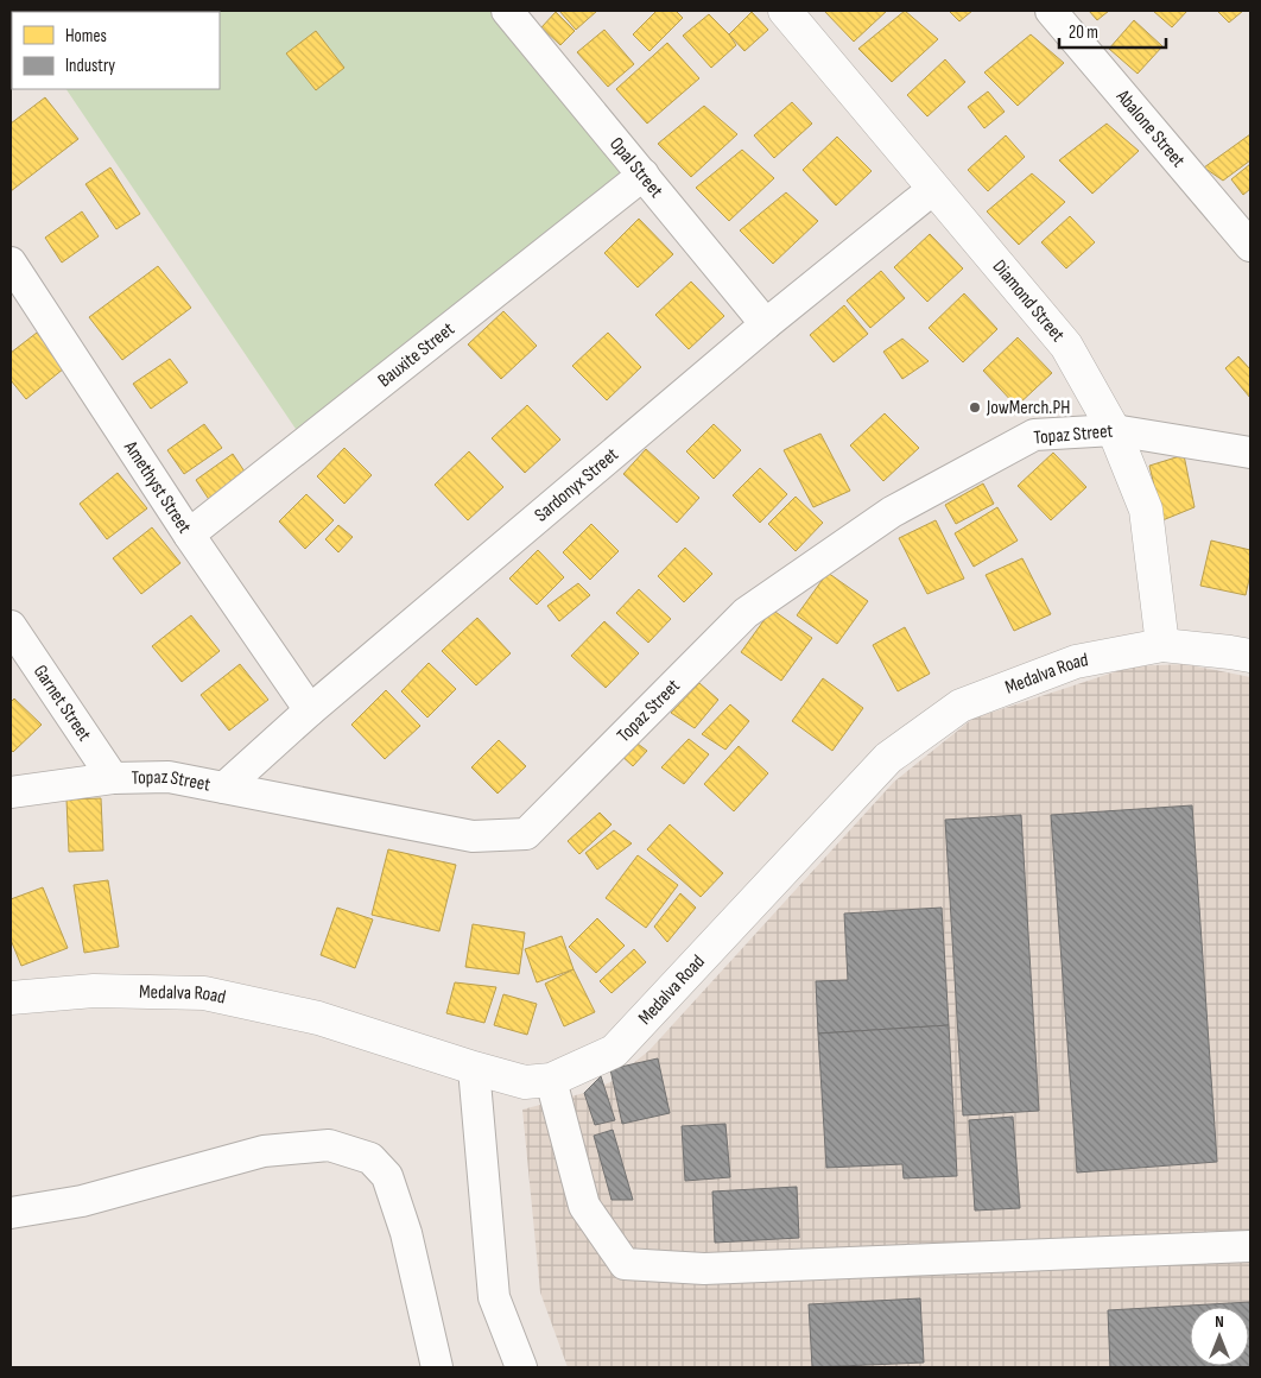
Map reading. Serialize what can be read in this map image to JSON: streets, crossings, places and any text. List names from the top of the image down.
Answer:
{
  "streets": {
    "street": [
      "Abalone Street",
      "Opal Street",
      "Diamond Street",
      "Bauxite Street",
      "Topaz Street",
      "Sardonyx Street",
      "Amethyst Street",
      "Medalva Road",
      "Garnet Street"
    ]
  },
  "crossings": [
    ["Opal Street", "Bauxite Street"],
    ["Opal Street", "Sardonyx Street"],
    ["Diamond Street", "Topaz Street"],
    ["Diamond Street", "Sardonyx Street"],
    ["Diamond Street", "Medalva Road"],
    ["Bauxite Street", "Amethyst Street"],
    ["Topaz Street", "Sardonyx Street"],
    ["Topaz Street", "Garnet Street"],
    ["Sardonyx Street", "Amethyst Street"]
  ],
  "places": ["JowMerch.PH"],
  "legend": ["Homes", "Industry"],
  "scale_bar": "20 m",
  "north": "top"
}
